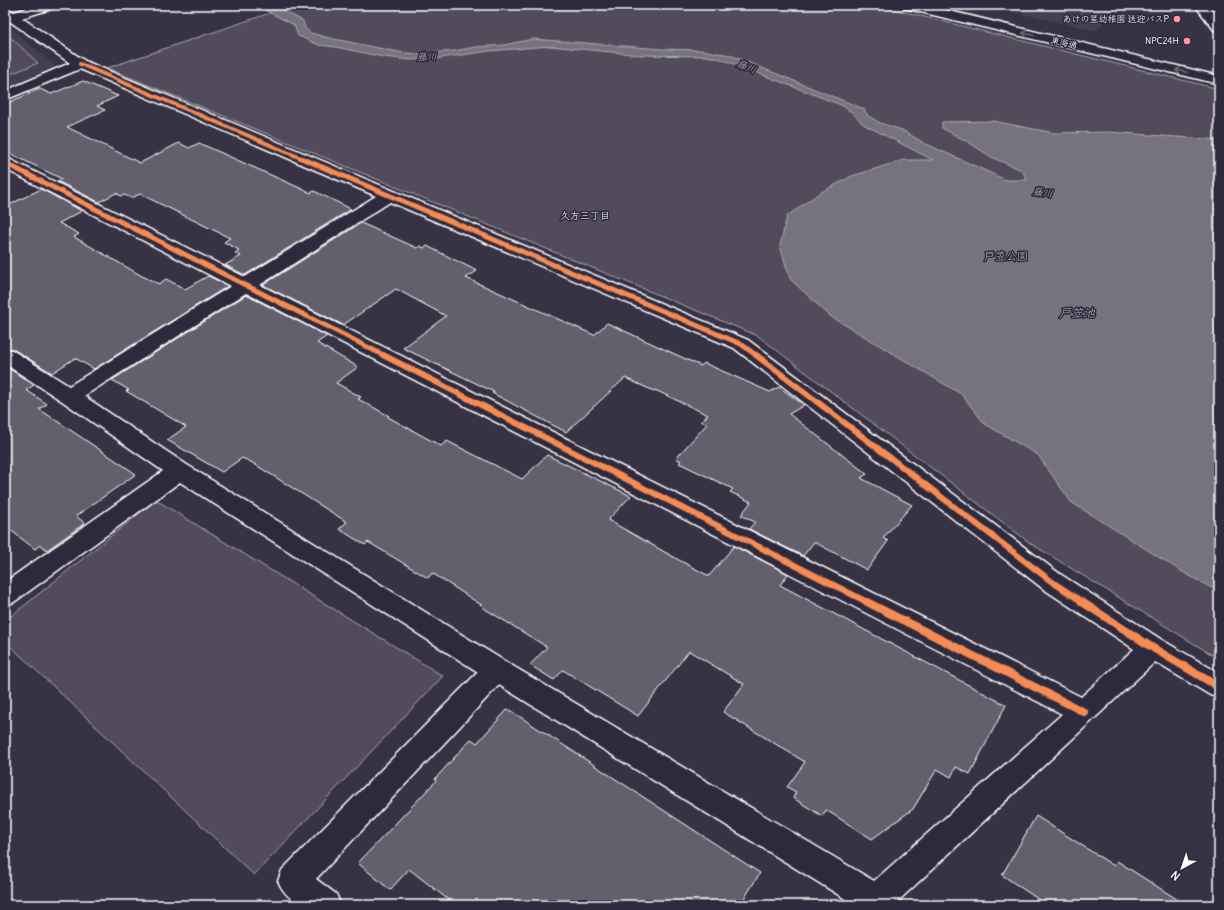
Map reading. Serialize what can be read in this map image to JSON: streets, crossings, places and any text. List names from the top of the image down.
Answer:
{
  "streets": {
    "street": ["東海通"]
  },
  "districts": ["久方三丁目"],
  "water": ["藤川", "戸笠池"],
  "parks": ["戸笠公園"],
  "places": ["あけの星幼稚園 送迎バスP", "NPC24H"],
  "north": "bottom left"
}
